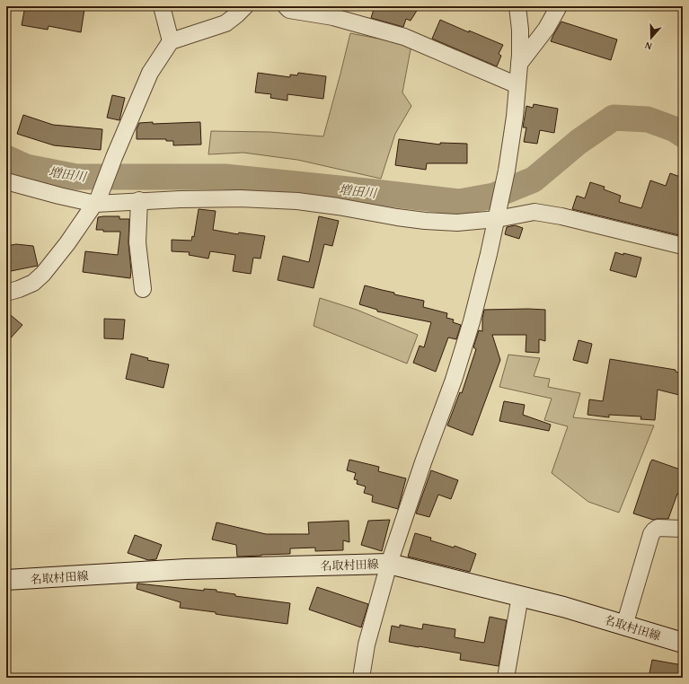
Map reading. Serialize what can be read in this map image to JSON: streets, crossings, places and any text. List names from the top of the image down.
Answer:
{
  "streets": {
    "main road": ["名取村田線"]
  },
  "water": ["増田川"],
  "north": "bottom"
}
